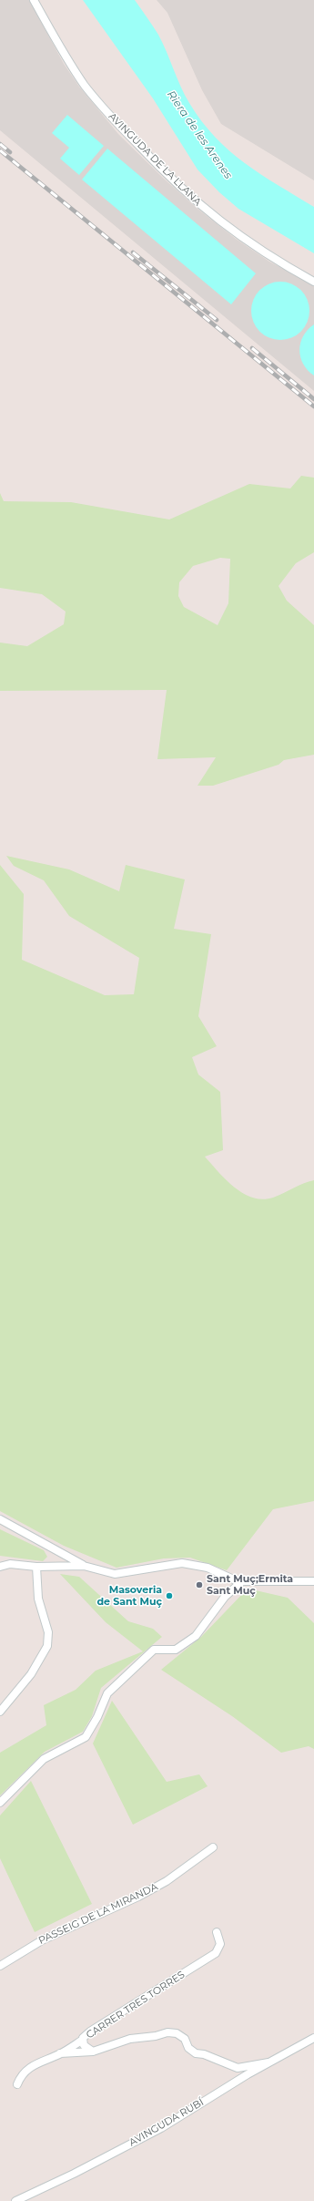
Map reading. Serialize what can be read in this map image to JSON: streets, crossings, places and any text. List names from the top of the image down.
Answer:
{
  "streets": {
    "street": [
      "AVINGUDA DE LA LLANA",
      "PASSEIG DE LA MIRANDA",
      "CARRER TRES TORRES",
      "AVINGUDA RUBÍ"
    ]
  },
  "crossings": [
    ["CARRER TRES TORRES", "AVINGUDA RUBÍ"]
  ],
  "water": ["Riera de les Arenes"],
  "places": ["Sant Muç;Ermita Sant Muç", "Masoveria de Sant Muç"]
}
